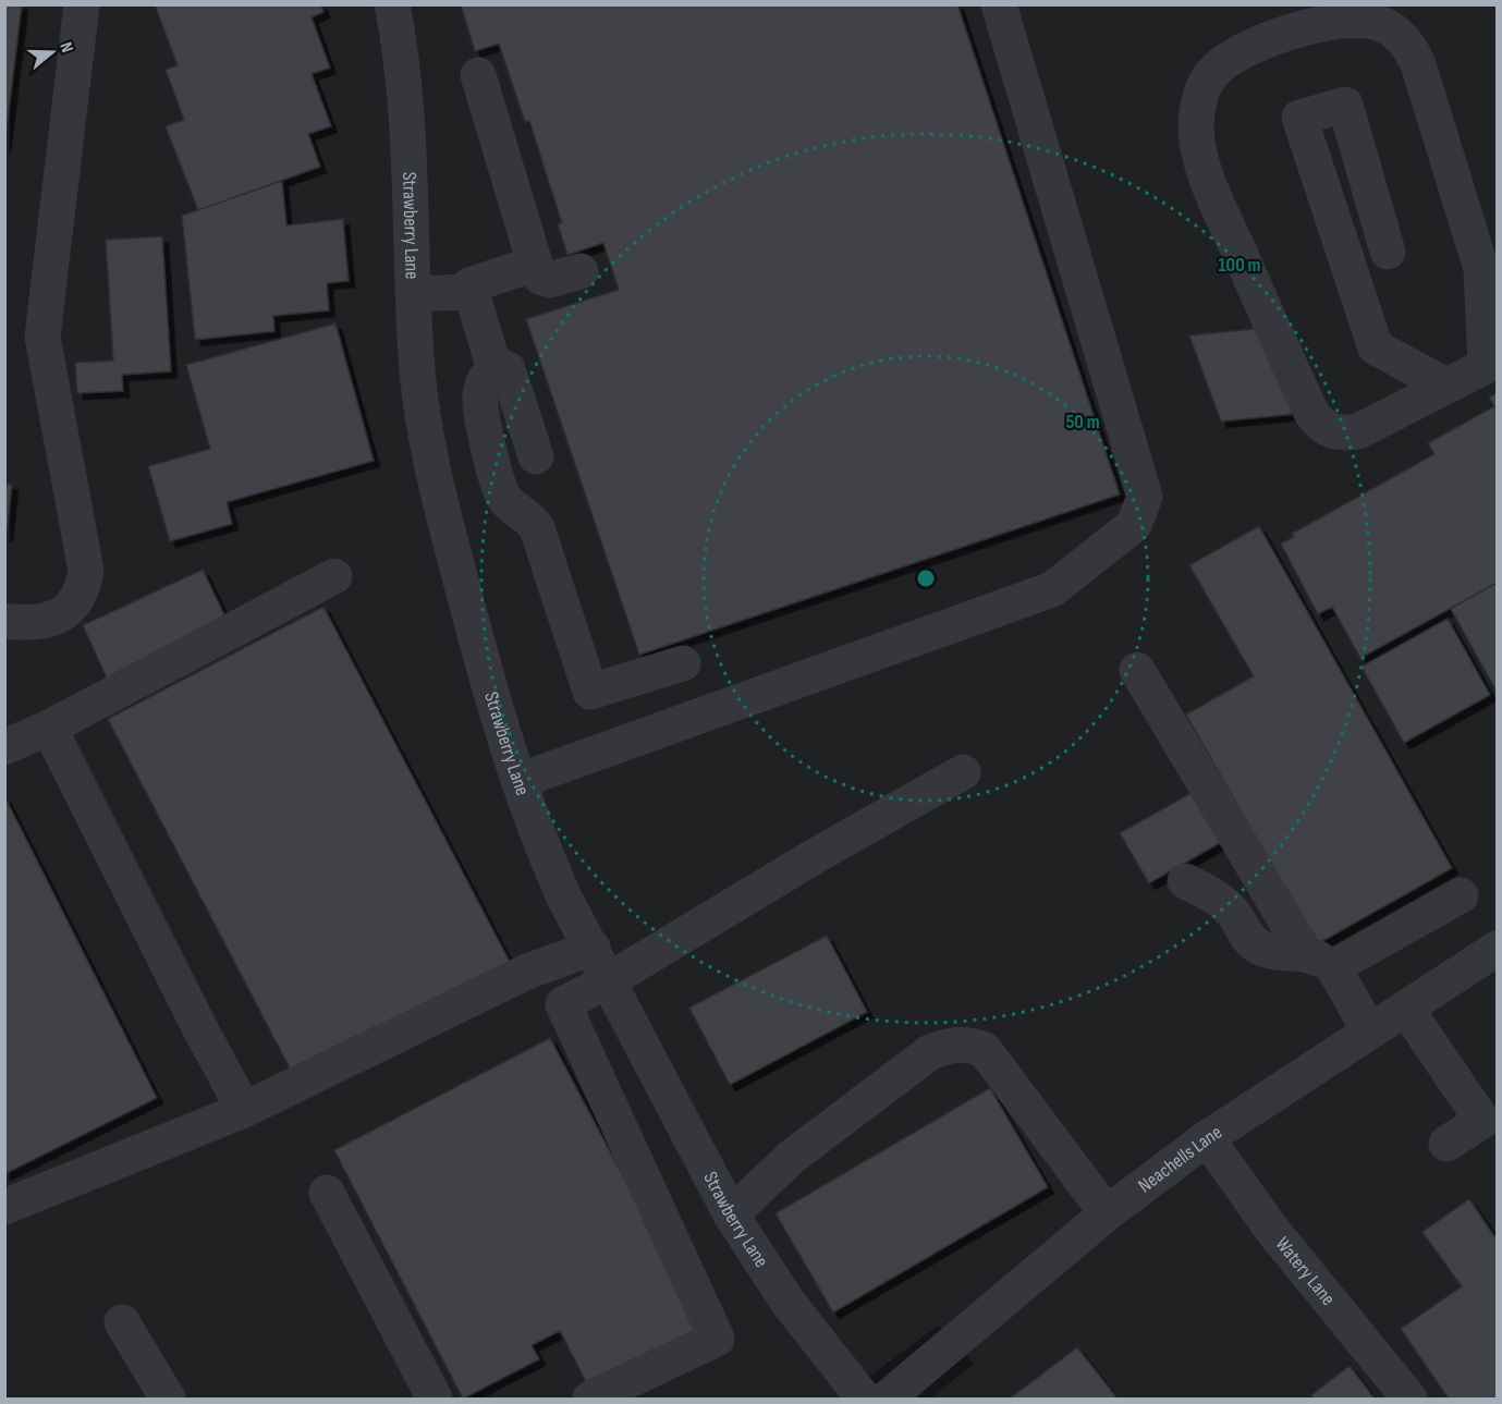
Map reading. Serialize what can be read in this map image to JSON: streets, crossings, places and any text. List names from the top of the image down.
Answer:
{
  "streets": {
    "street": ["Strawberry Lane", "Neachells Lane", "Watery Lane"]
  },
  "crossings": [
    ["Neachells Lane", "Watery Lane"]
  ],
  "north": "right",
  "rings": ["100 m", "50 m"]
}
